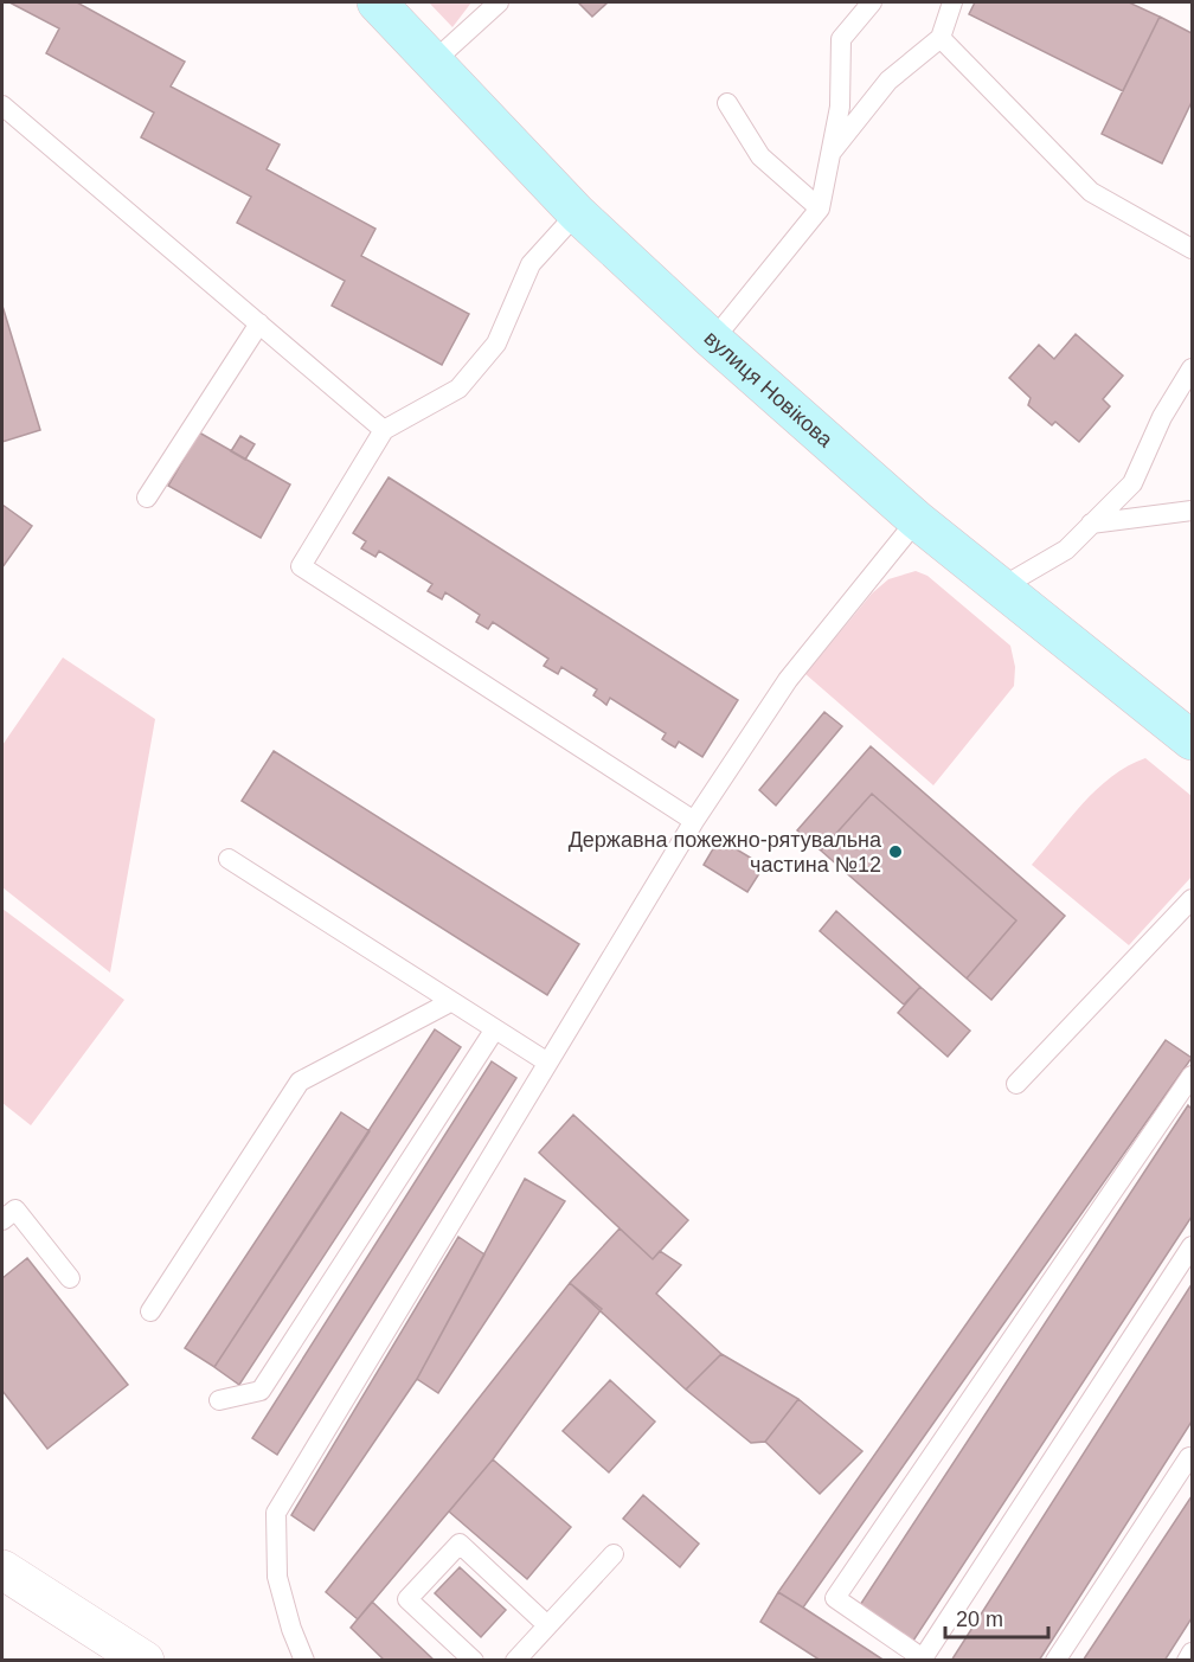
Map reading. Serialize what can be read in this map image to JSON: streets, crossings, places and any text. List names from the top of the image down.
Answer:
{
  "streets": {
    "main road": ["вулиця Новікова"]
  },
  "places": ["Державна пожежно-рятувальна частина №12"],
  "scale_bar": "20 m"
}
